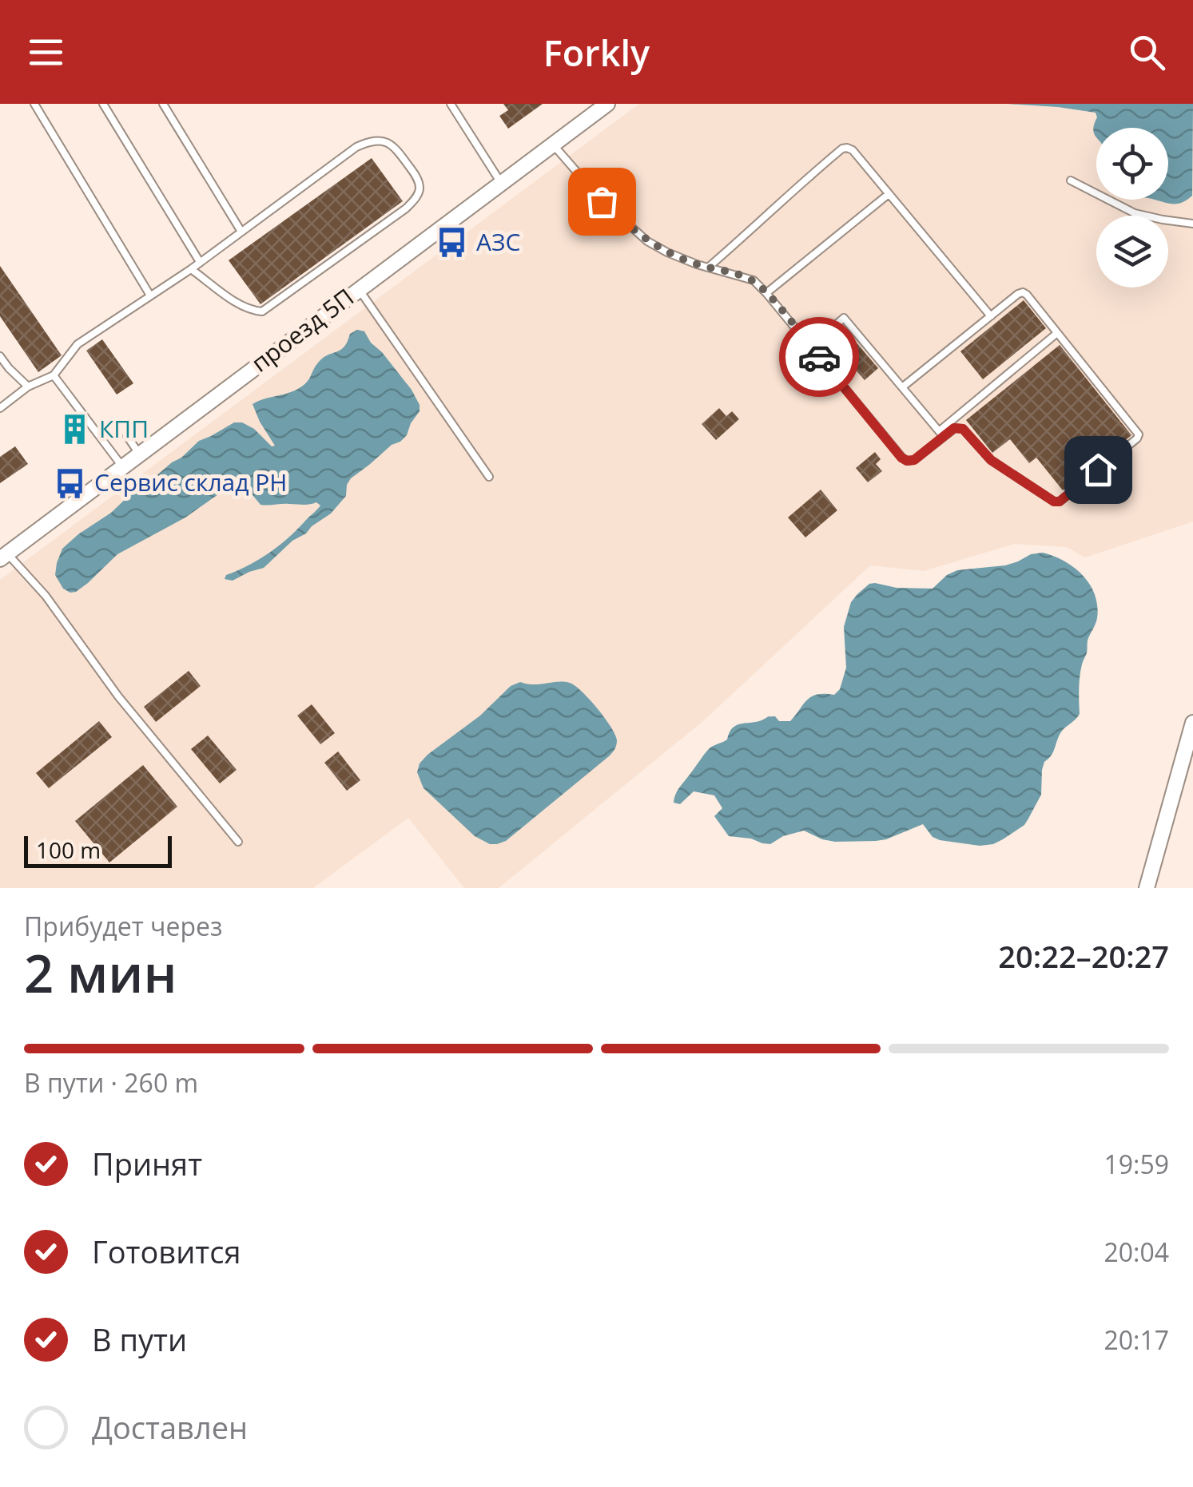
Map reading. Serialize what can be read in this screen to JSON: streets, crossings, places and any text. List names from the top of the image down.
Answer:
{
  "streets": {
    "street": ["проезд 5П"]
  },
  "places": {
    "bus stop": ["АЗС", "Сервис склад РН"],
    "building": ["КПП"]
  },
  "scale_bar": "100 m",
  "page": {
    "header": "Forkly",
    "scale": "100 m",
    "heading": ["2 мин", "Прибудет через", "20:22–20:27"],
    "bar": "В пути · 260 m",
    "list": [
      ["Принят", "19:59"],
      ["Готовится", "20:04"],
      ["В пути", "20:17"],
      "Доставлен"
    ]
  }
}
